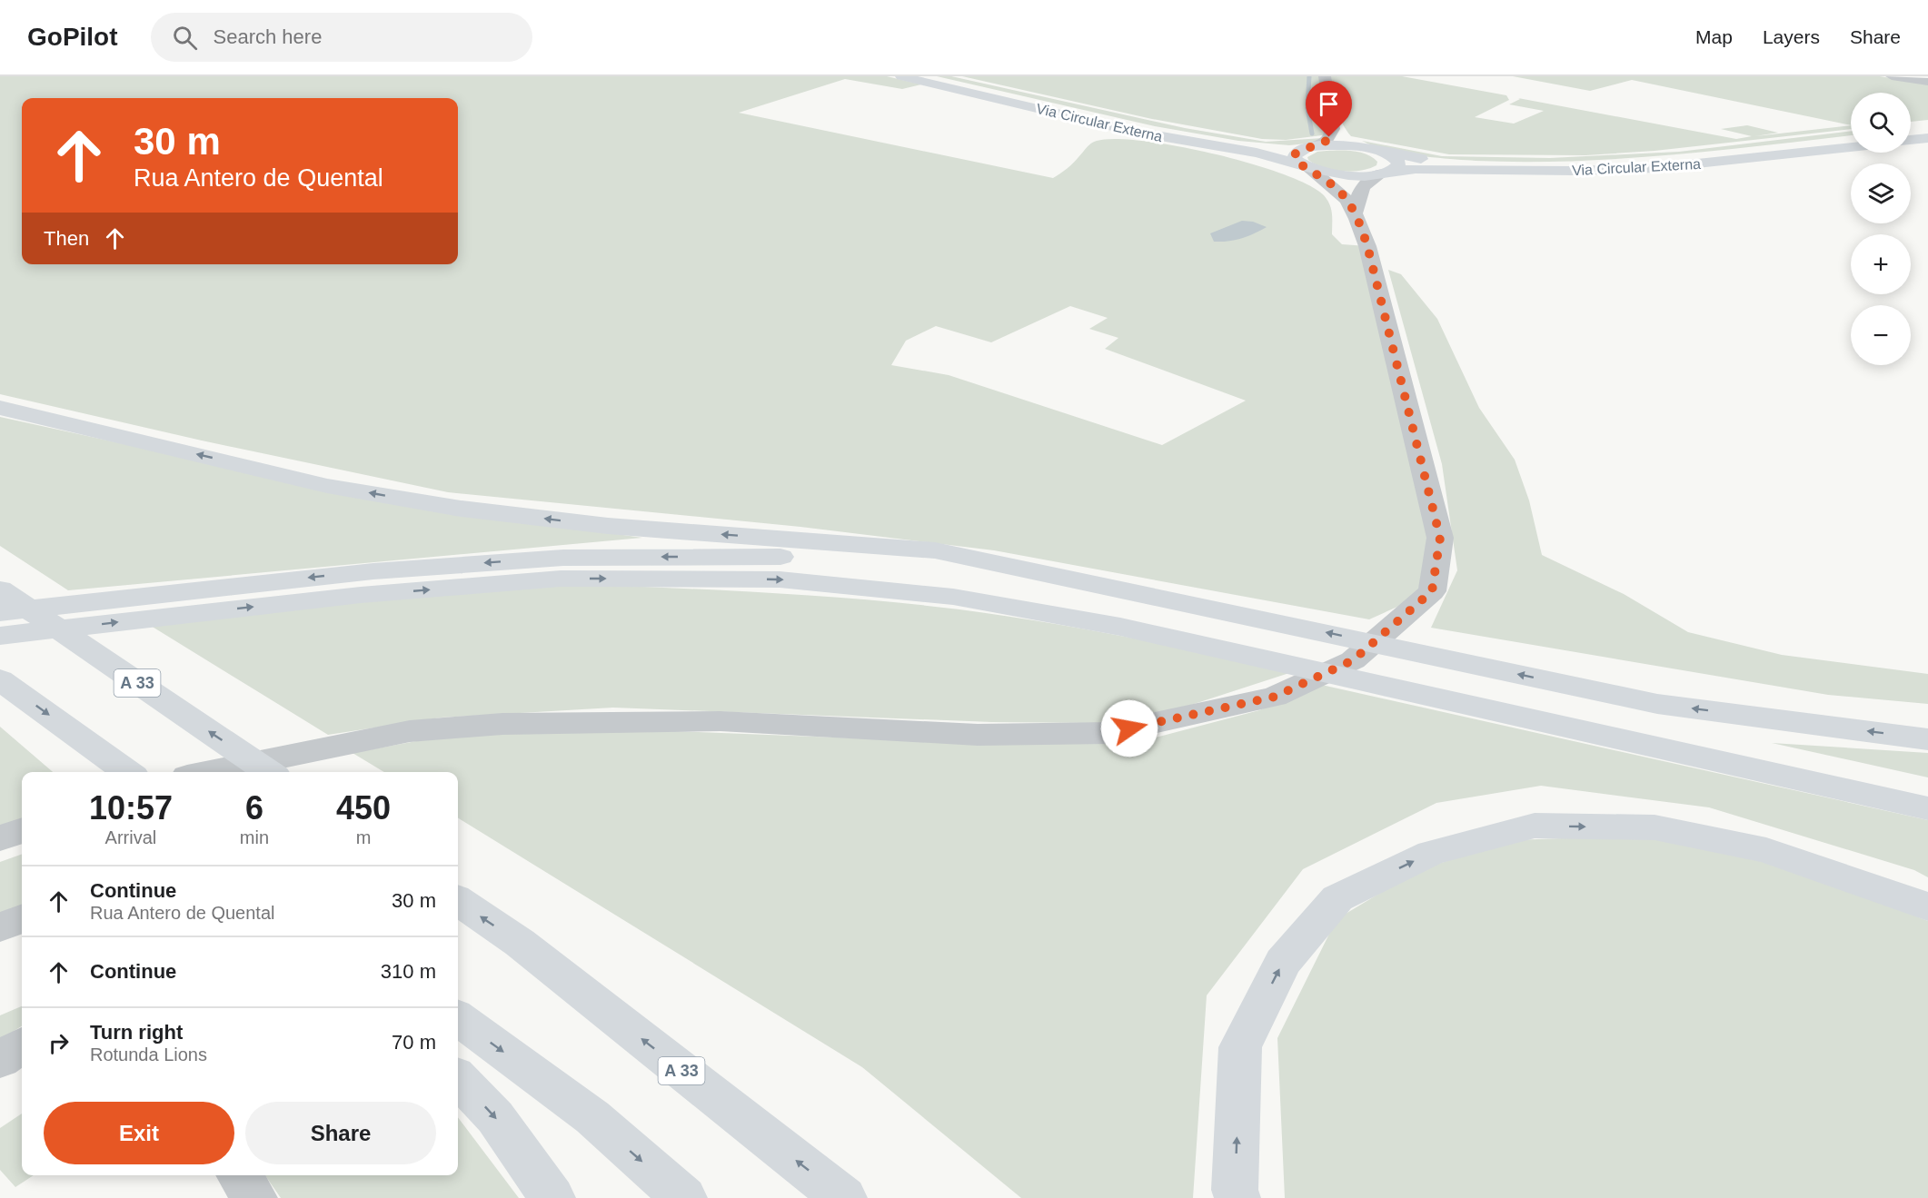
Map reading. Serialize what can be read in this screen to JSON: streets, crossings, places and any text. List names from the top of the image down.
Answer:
{
  "streets": {
    "main road": ["Via Circular Externa", "A 33"]
  },
  "page": {
    "header": "GoPilot",
    "search": "Search here",
    "nav": ["Map", "Layers", "Share"],
    "map_buttons": ["+", "−"],
    "turn": ["30 m", "Rua Antero de Quental"],
    "then": "Then",
    "eta": [
      "10:57",
      "Arrival",
      "6",
      "min",
      "450",
      "m"
    ],
    "list": [
      {
        "name": "Continue",
        "note": "Rua Antero de Quental",
        "value": "30 m"
      },
      {
        "name": "Continue",
        "value": "310 m"
      },
      {
        "name": "Turn right",
        "note": "Rotunda Lions",
        "value": "70 m"
      }
    ],
    "buttons": ["Exit", "Share"]
  }
}
